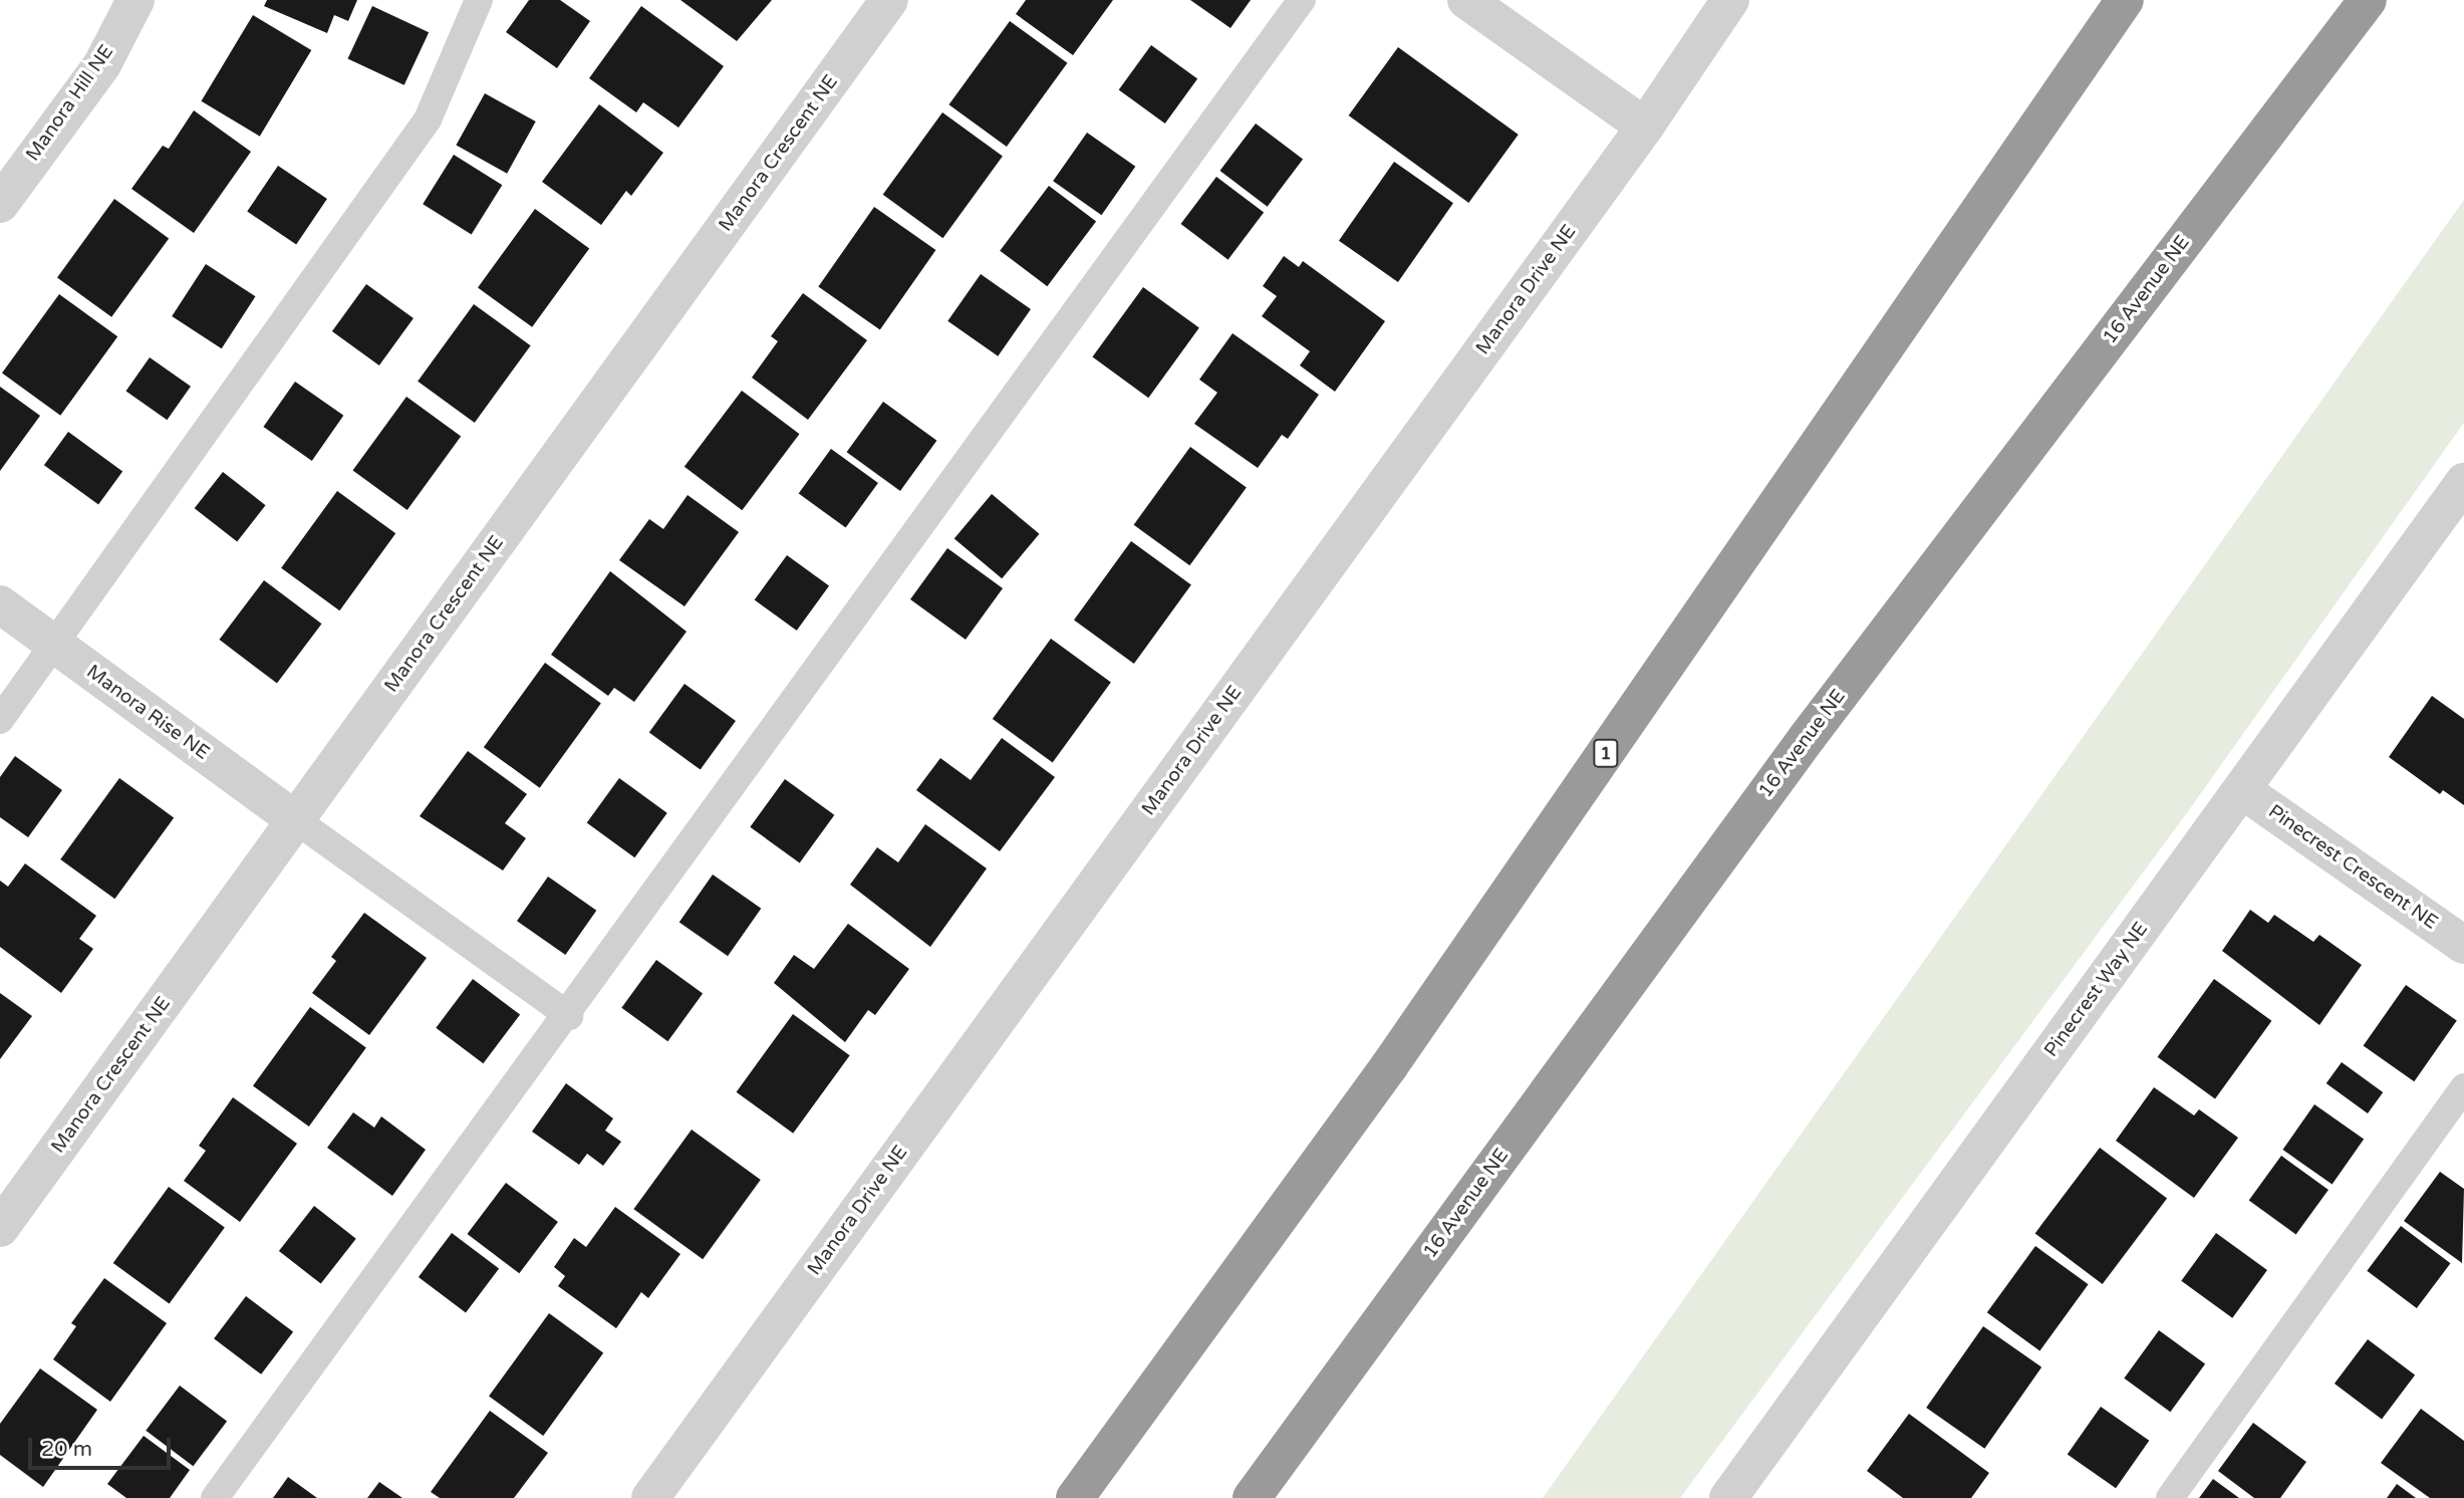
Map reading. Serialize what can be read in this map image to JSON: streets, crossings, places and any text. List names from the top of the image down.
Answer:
{
  "streets": {
    "highway": ["16 Avenue NE", "1"],
    "street": [
      "Manora Hill NE",
      "Manora Crescent NE",
      "Manora Drive NE",
      "Manora Rise NE",
      "Pinecrest Crescent NE",
      "Pinecrest Way NE"
    ]
  },
  "crossings": [
    ["Manora Crescent NE", "Manora Rise NE"],
    ["Pinecrest Crescent NE", "Pinecrest Way NE"]
  ],
  "scale_bar": "20 m"
}
